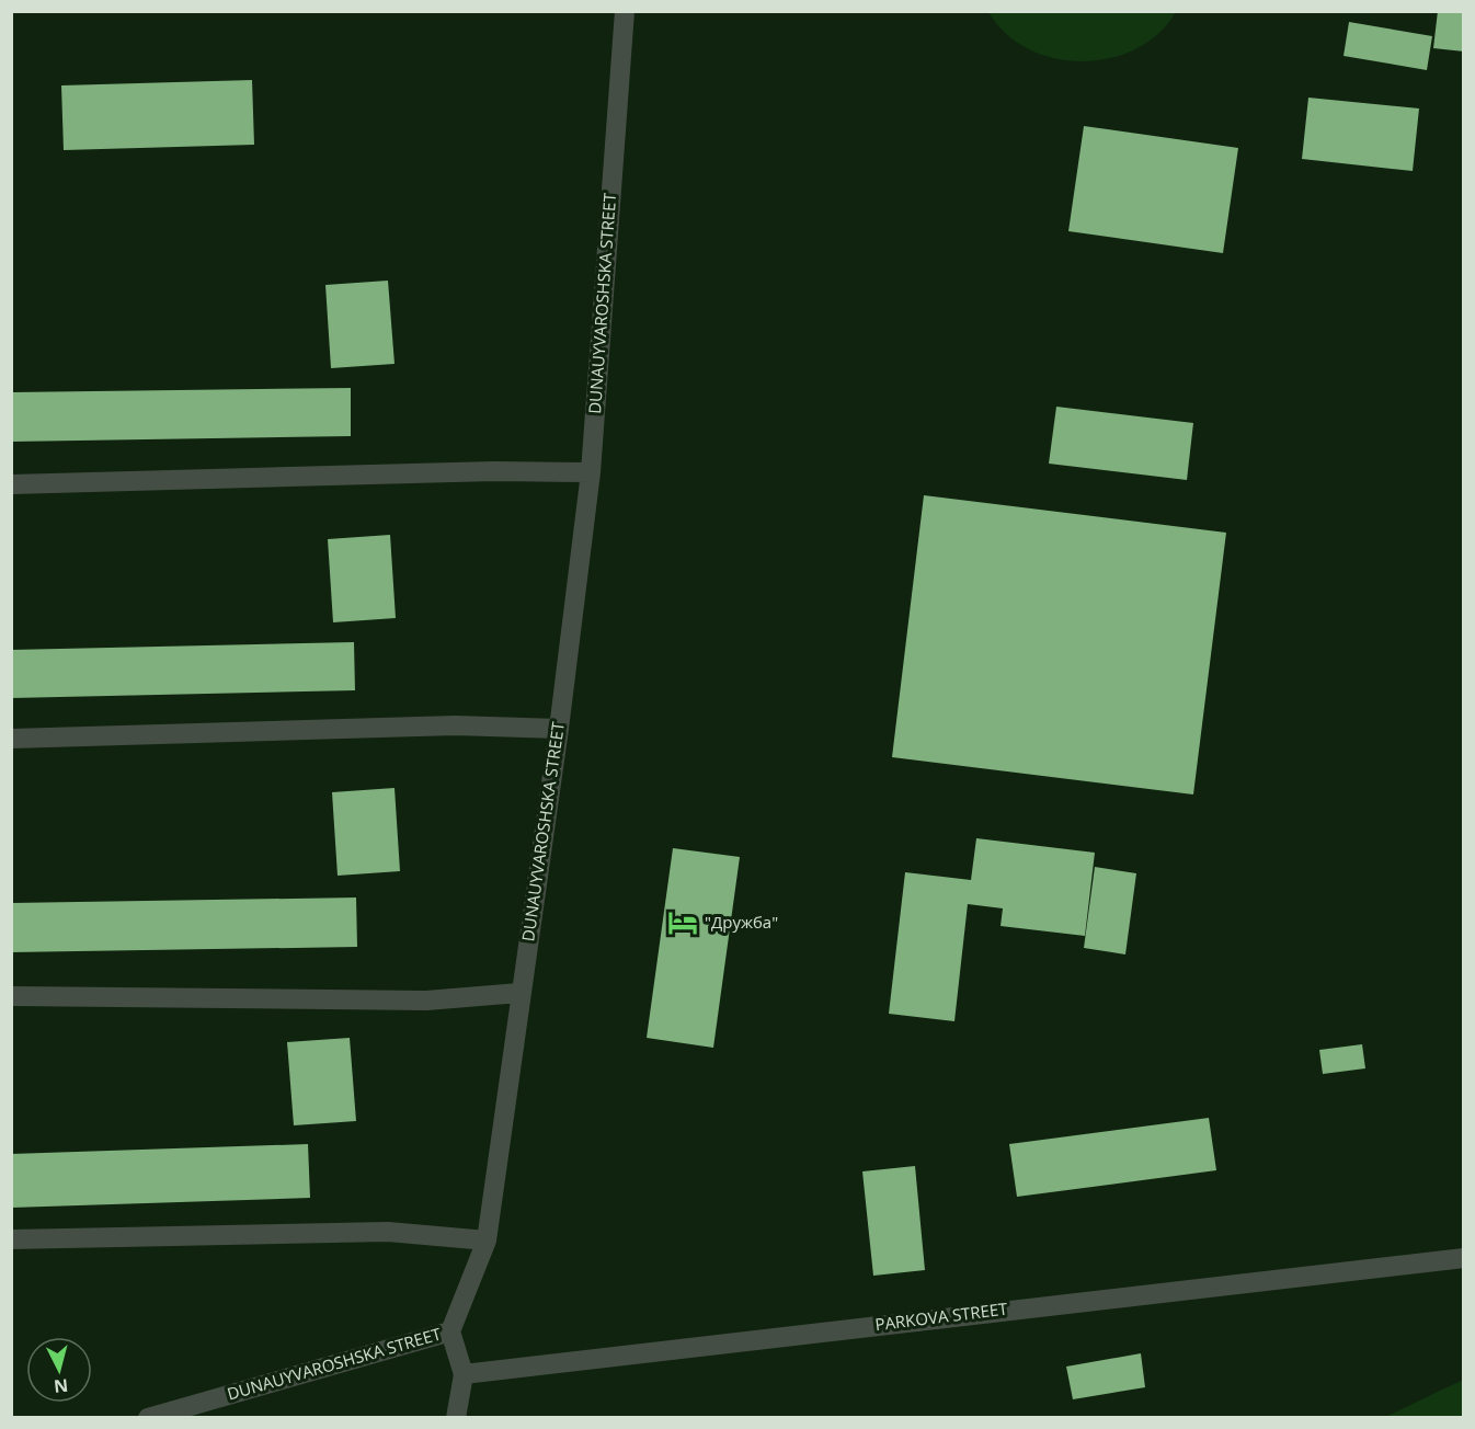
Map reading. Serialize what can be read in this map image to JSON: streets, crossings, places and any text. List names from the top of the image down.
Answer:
{
  "streets": {
    "street": ["DUNAUYVAROSHSKA STREET", "PARKOVA STREET"]
  },
  "places": {
    "hotel": ["\"Дружба\""]
  },
  "north": "bottom"
}
